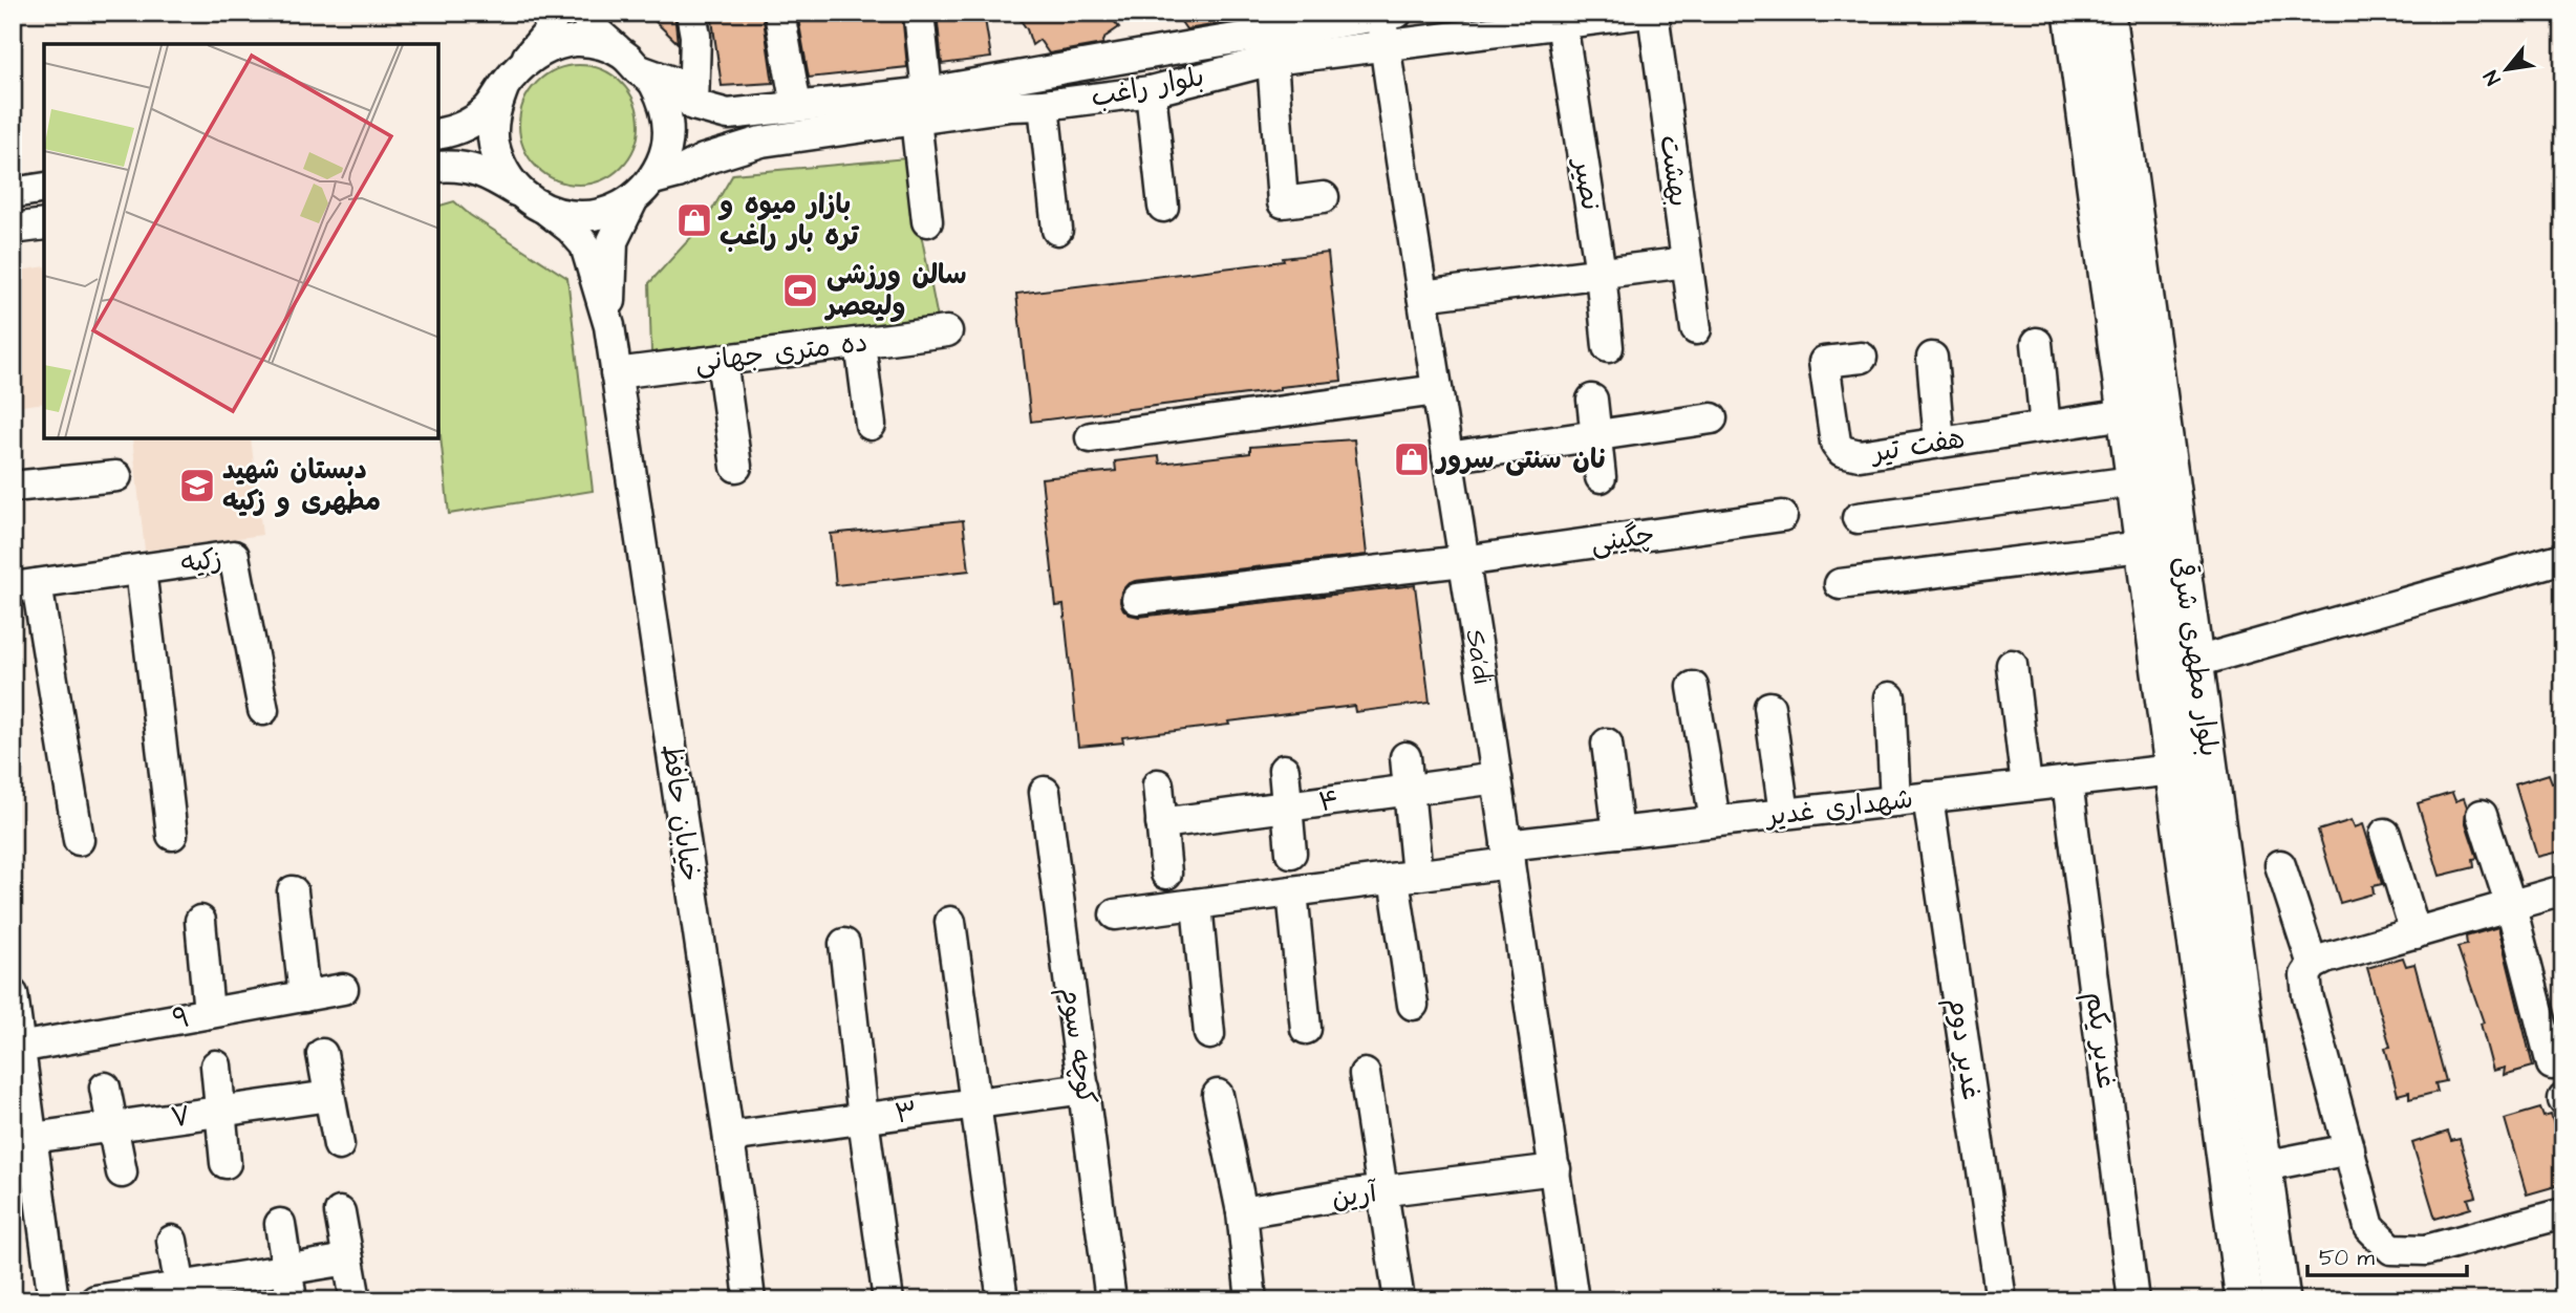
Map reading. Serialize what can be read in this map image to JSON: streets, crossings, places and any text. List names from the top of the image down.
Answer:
{
  "streets": {
    "main road": ["بلوار مطهری شرقی"],
    "street": [
      "بلوار راغب",
      "بهشت",
      "نصیر",
      "ده متری جهانی",
      "هفت تیر",
      "چگینی",
      "زکیه",
      "Sa'di",
      "۴",
      "شهداری غدیر",
      "خیابان حافظ",
      "۹",
      "غدیر یکم",
      "کوچه سوم",
      "غدیر دوم",
      "۳",
      "۷",
      "آرین"
    ]
  },
  "crossings": [
    ["بلوار راغب", "نصیر"],
    ["بلوار راغب", "Sa'di"],
    ["بلوار راغب", "خیابان حافظ"],
    ["ده متری جهانی", "خیابان حافظ"],
    ["هفت تیر", "بلوار مطهری شرقی"],
    ["چگینی", "Sa'di"],
    ["Sa'di", "۴"],
    ["Sa'di", "شهداری غدیر"],
    ["Sa'di", "آرین"],
    ["بلوار مطهری شرقی", "شهداری غدیر"],
    ["شهداری غدیر", "غدیر یکم"],
    ["شهداری غدیر", "غدیر دوم"],
    ["خیابان حافظ", "۳"],
    ["کوچه سوم", "۳"]
  ],
  "places": {
    "shop": ["بازار میوه و تره بار راغب", "نان سنتی سرور"],
    "sports": ["سالن ورزشی ولیعصر"],
    "school or university": ["دبستان شهید مطهری و زکیه"]
  },
  "scale_bar": "50 m",
  "north": "bottom left"
}
